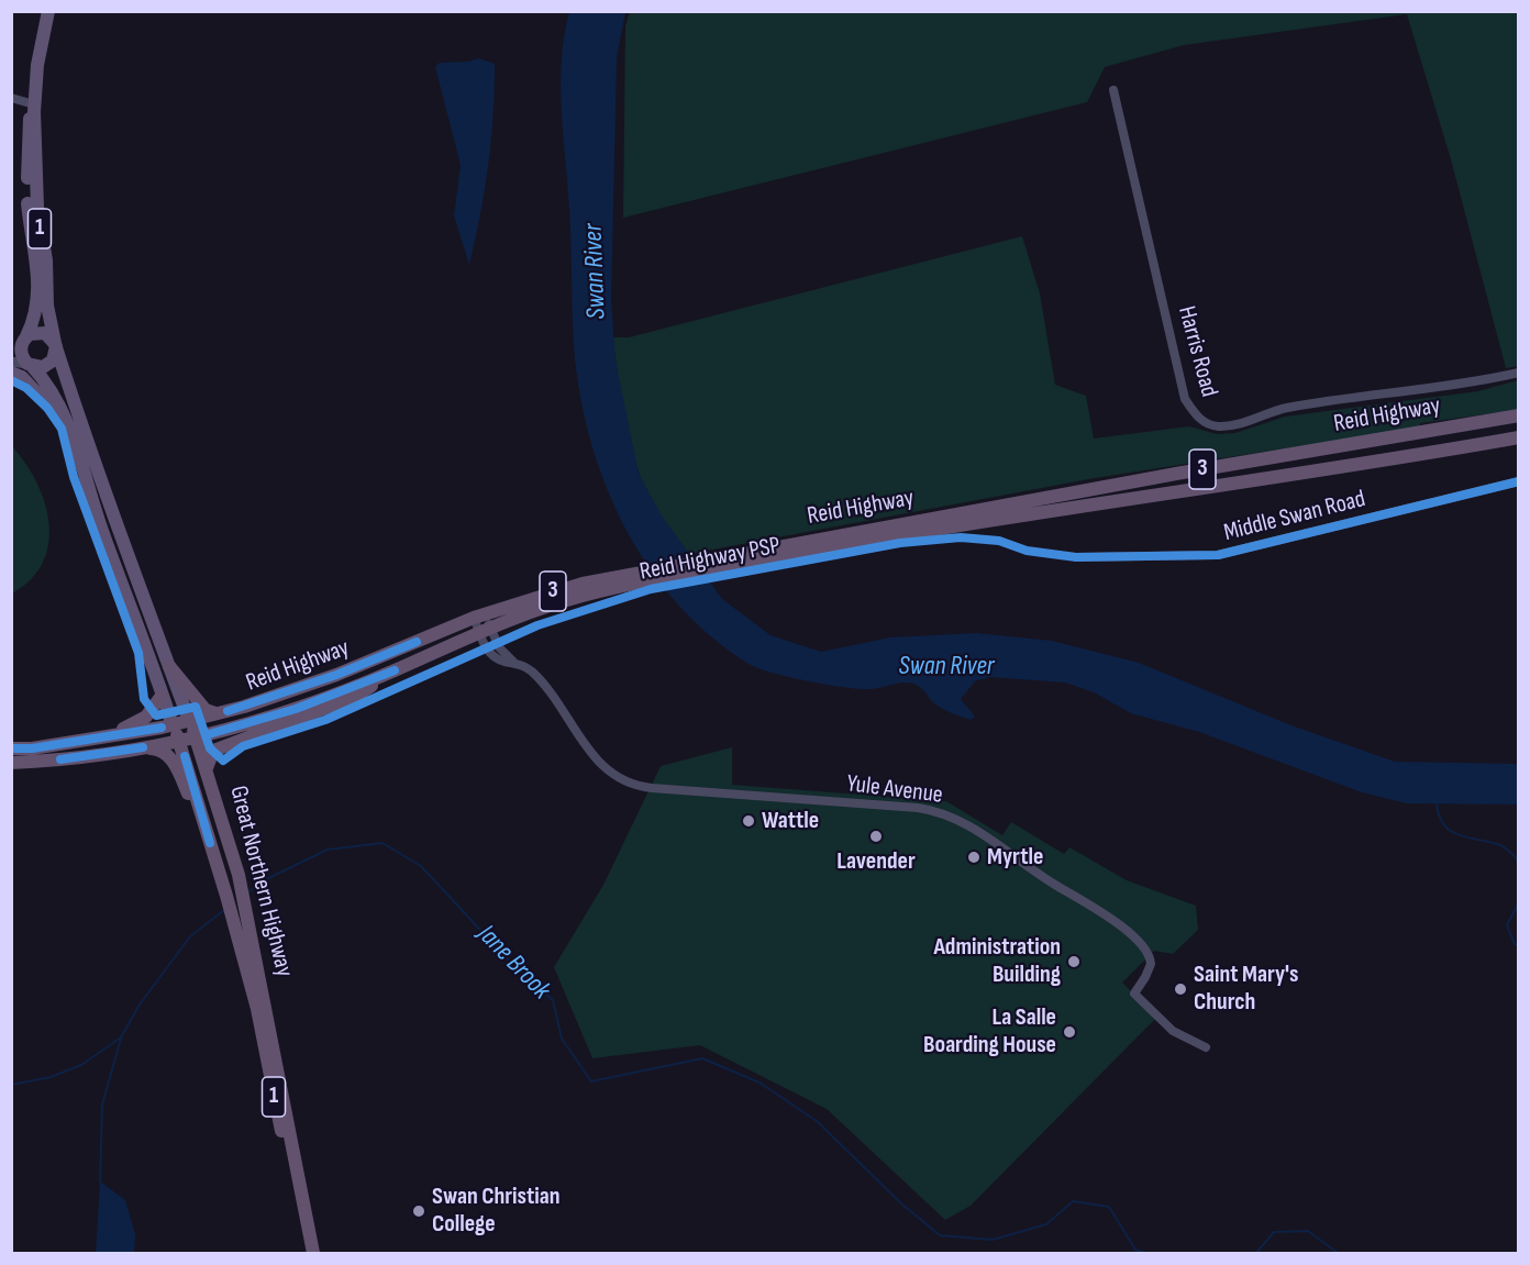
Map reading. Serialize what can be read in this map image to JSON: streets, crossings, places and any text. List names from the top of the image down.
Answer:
{
  "streets": {
    "highway": [
      "1",
      "Reid Highway",
      "3",
      "Great Northern Highway"
    ],
    "street": ["Harris Road", "Middle Swan Road", "Yule Avenue"],
    "cycle path": ["Reid Highway PSP"]
  },
  "crossings": [
    ["1", "Great Northern Highway"],
    ["Reid Highway", "3"],
    ["Reid Highway", "Yule Avenue"],
    ["Reid Highway", "Great Northern Highway"],
    ["3", "Great Northern Highway"]
  ],
  "water": ["Swan River", "Jane Brook"],
  "places": [
    "Wattle",
    "Lavender",
    "Myrtle",
    "Administration Building",
    "Saint Mary's Church",
    "La Salle Boarding House",
    "Swan Christian College"
  ]
}
